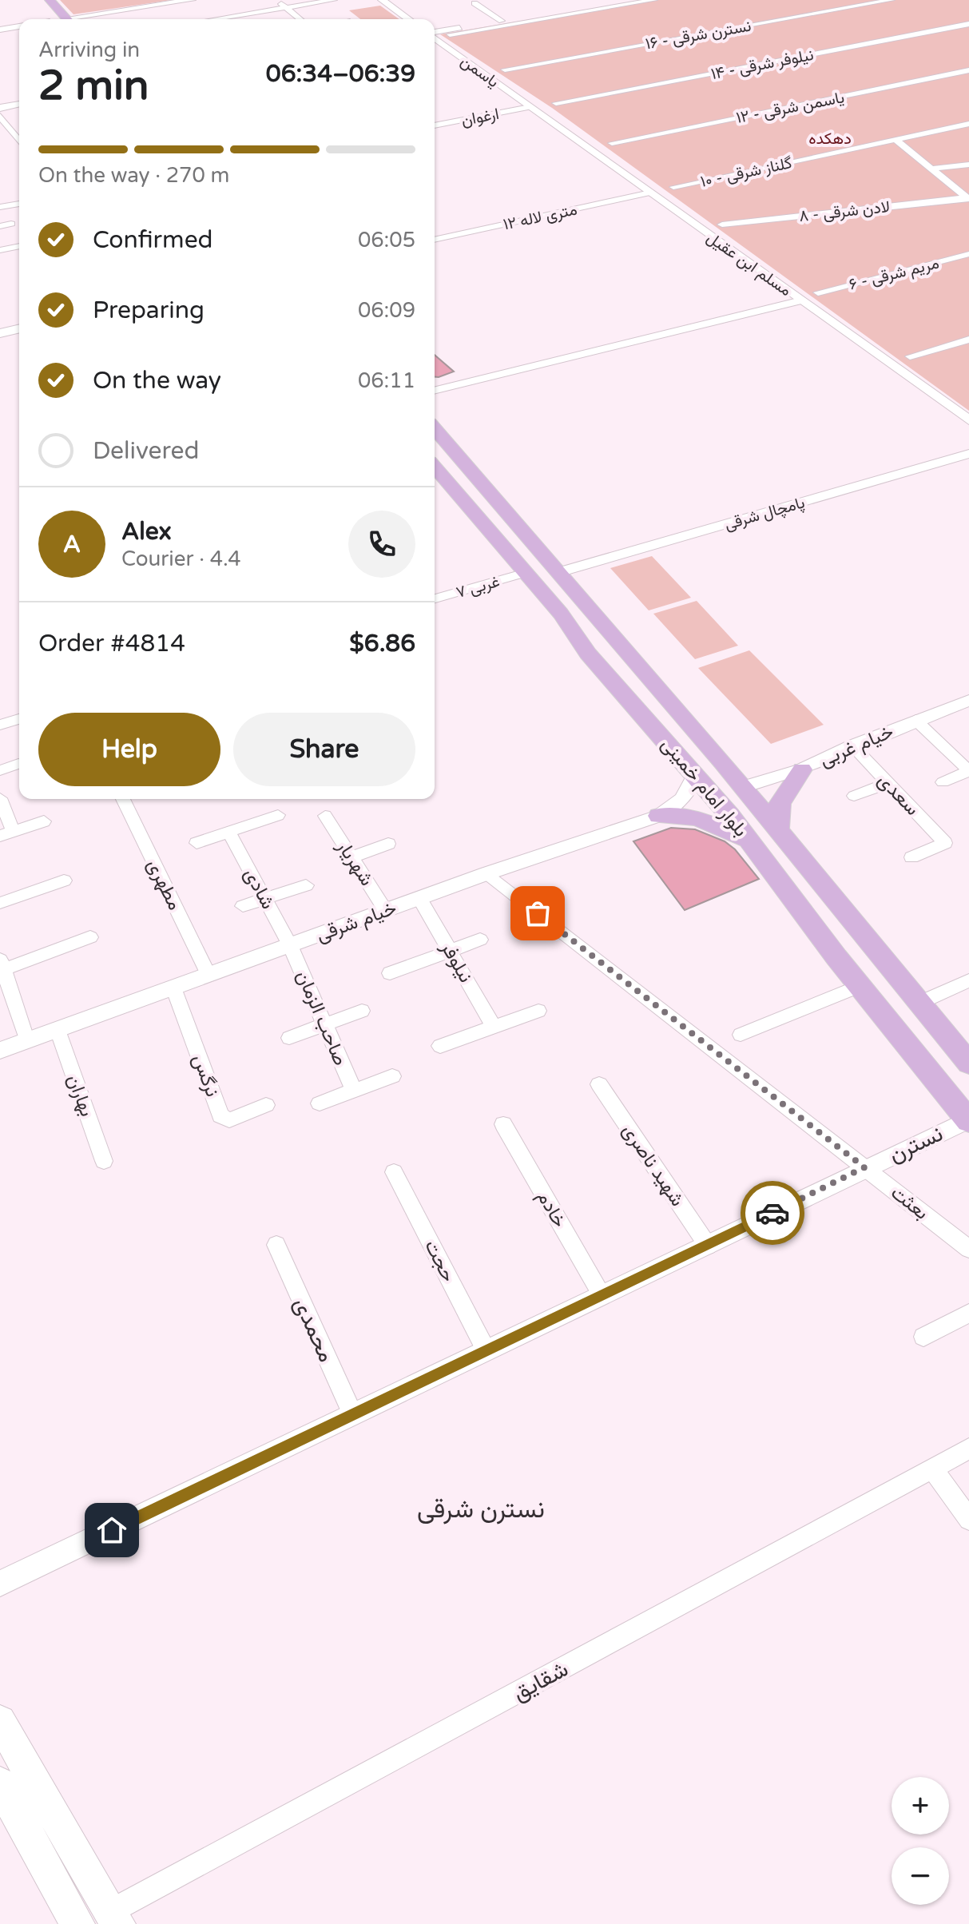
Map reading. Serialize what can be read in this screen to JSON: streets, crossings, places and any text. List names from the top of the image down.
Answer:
{
  "streets": {
    "main road": ["بلوار امام خمینی"],
    "street": [
      "نسترن شرقی - ۱۶",
      "نیلوفر شرقی - ۱۴",
      "یاسمن",
      "یاسمن شرقی - ۱۲",
      "ارغوان",
      "گلناز شرقی - ۱۰",
      "لادن شرقی - ۸",
      "۱۲ متری لاله",
      "مسلم ابن عقیل",
      "مریم شرقی - ۶",
      "پامچال شرقی",
      "۷ غربی",
      "خیام غربی",
      "سعدی",
      "شهریار",
      "مطهری",
      "شادی",
      "خیام شرقی",
      "نیلوفر",
      "صاحب الزمان",
      "نرگس",
      "بهاران",
      "نسترن",
      "شهید ناصری",
      "بعثت",
      "خادم",
      "حجت",
      "محمدی",
      "شقایق"
    ]
  },
  "crossings": [
    ["یاسمن", "ارغوان"],
    ["یاسمن", "مسلم ابن عقیل"],
    ["ارغوان", "مسلم ابن عقیل"],
    ["۱۲ متری لاله", "مسلم ابن عقیل"],
    ["پامچال شرقی", "بلوار امام خمینی"],
    ["۷ غربی", "بلوار امام خمینی"],
    ["خیام غربی", "بلوار امام خمینی"],
    ["خیام غربی", "سعدی"],
    ["بلوار امام خمینی", "خیام شرقی"],
    ["بلوار امام خمینی", "نسترن"],
    ["شهریار", "خیام شرقی"],
    ["مطهری", "خیام شرقی"],
    ["شادی", "خیام شرقی"],
    ["شادی", "صاحب الزمان"],
    ["خیام شرقی", "نیلوفر"],
    ["خیام شرقی", "صاحب الزمان"],
    ["خیام شرقی", "نرگس"],
    ["خیام شرقی", "بهاران"],
    ["خیام شرقی", "بعثت"],
    ["نسترن", "شهید ناصری"],
    ["نسترن", "بعثت"],
    ["نسترن", "خادم"],
    ["نسترن", "حجت"],
    ["نسترن", "محمدی"]
  ],
  "districts": ["نسترن شرقی"],
  "parks": ["دهکده"],
  "page": {
    "heading": ["2 min", "Arriving in", "06:34–06:39"],
    "panel": [
      "Alex",
      "Courier · 4.4",
      "Order #4814",
      "$6.86"
    ],
    "bar": "On the way · 270 m",
    "list": [
      ["Confirmed", "06:05"],
      ["Preparing", "06:09"],
      ["On the way", "06:11"],
      "Delivered"
    ],
    "round": "A",
    "buttons": ["Help", "Share"],
    "map_buttons": ["+", "−"]
  }
}
